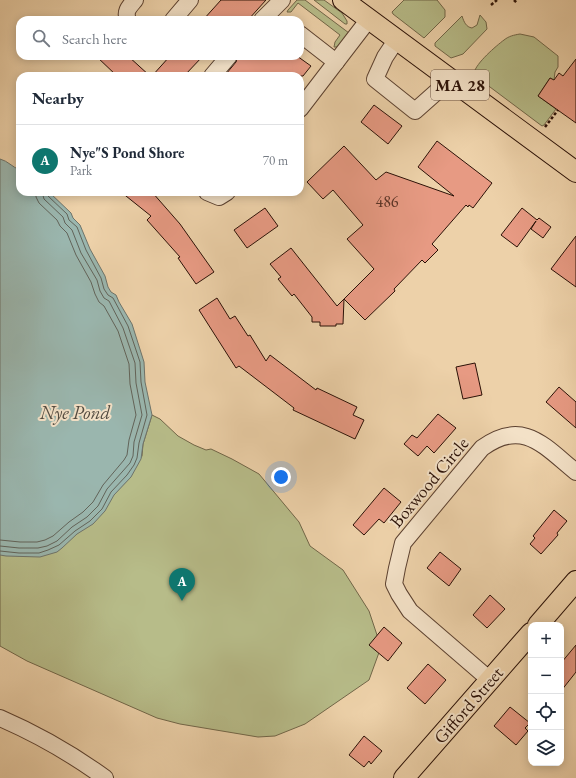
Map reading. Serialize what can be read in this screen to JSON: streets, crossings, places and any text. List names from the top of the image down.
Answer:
{
  "streets": {
    "main road": ["MA 28", "Gifford Street"],
    "street": ["Boxwood Circle"]
  },
  "crossings": [
    ["Boxwood Circle", "Gifford Street"]
  ],
  "water": ["Nye Pond"],
  "house_numbers": ["486"],
  "page": {
    "search": "Search here",
    "heading": "Nearby",
    "list": [
      {
        "mark": "A",
        "name": "Nye\"S Pond Shore",
        "note": "Park",
        "value": "70 m"
      }
    ],
    "pins": "A",
    "map_buttons": ["+", "−"]
  }
}
